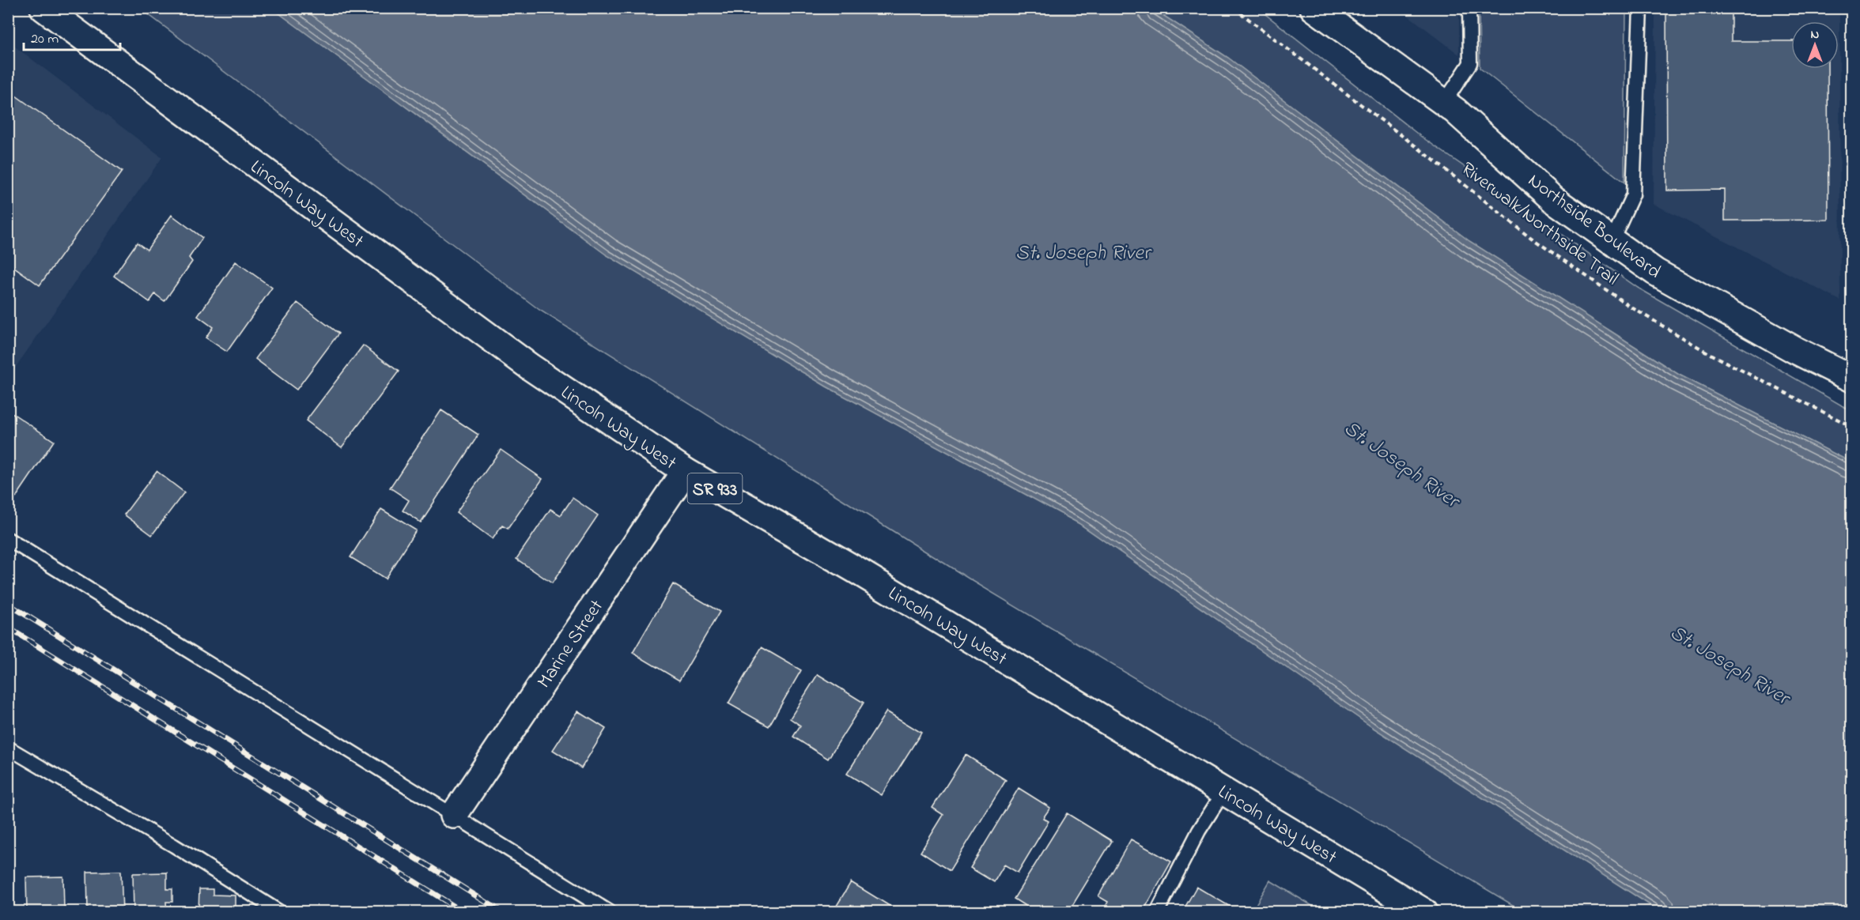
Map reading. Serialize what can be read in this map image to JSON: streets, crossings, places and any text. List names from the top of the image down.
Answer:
{
  "streets": {
    "main road": [
      "Lincoln Way West",
      "Northside Boulevard",
      "SR 933",
      "Marine Street"
    ],
    "path": ["Riverwalk/Northside Trail"]
  },
  "crossings": [
    ["Lincoln Way West", "Marine Street"]
  ],
  "water": ["St. Joseph River"],
  "scale_bar": "20 m",
  "north": "top"
}
